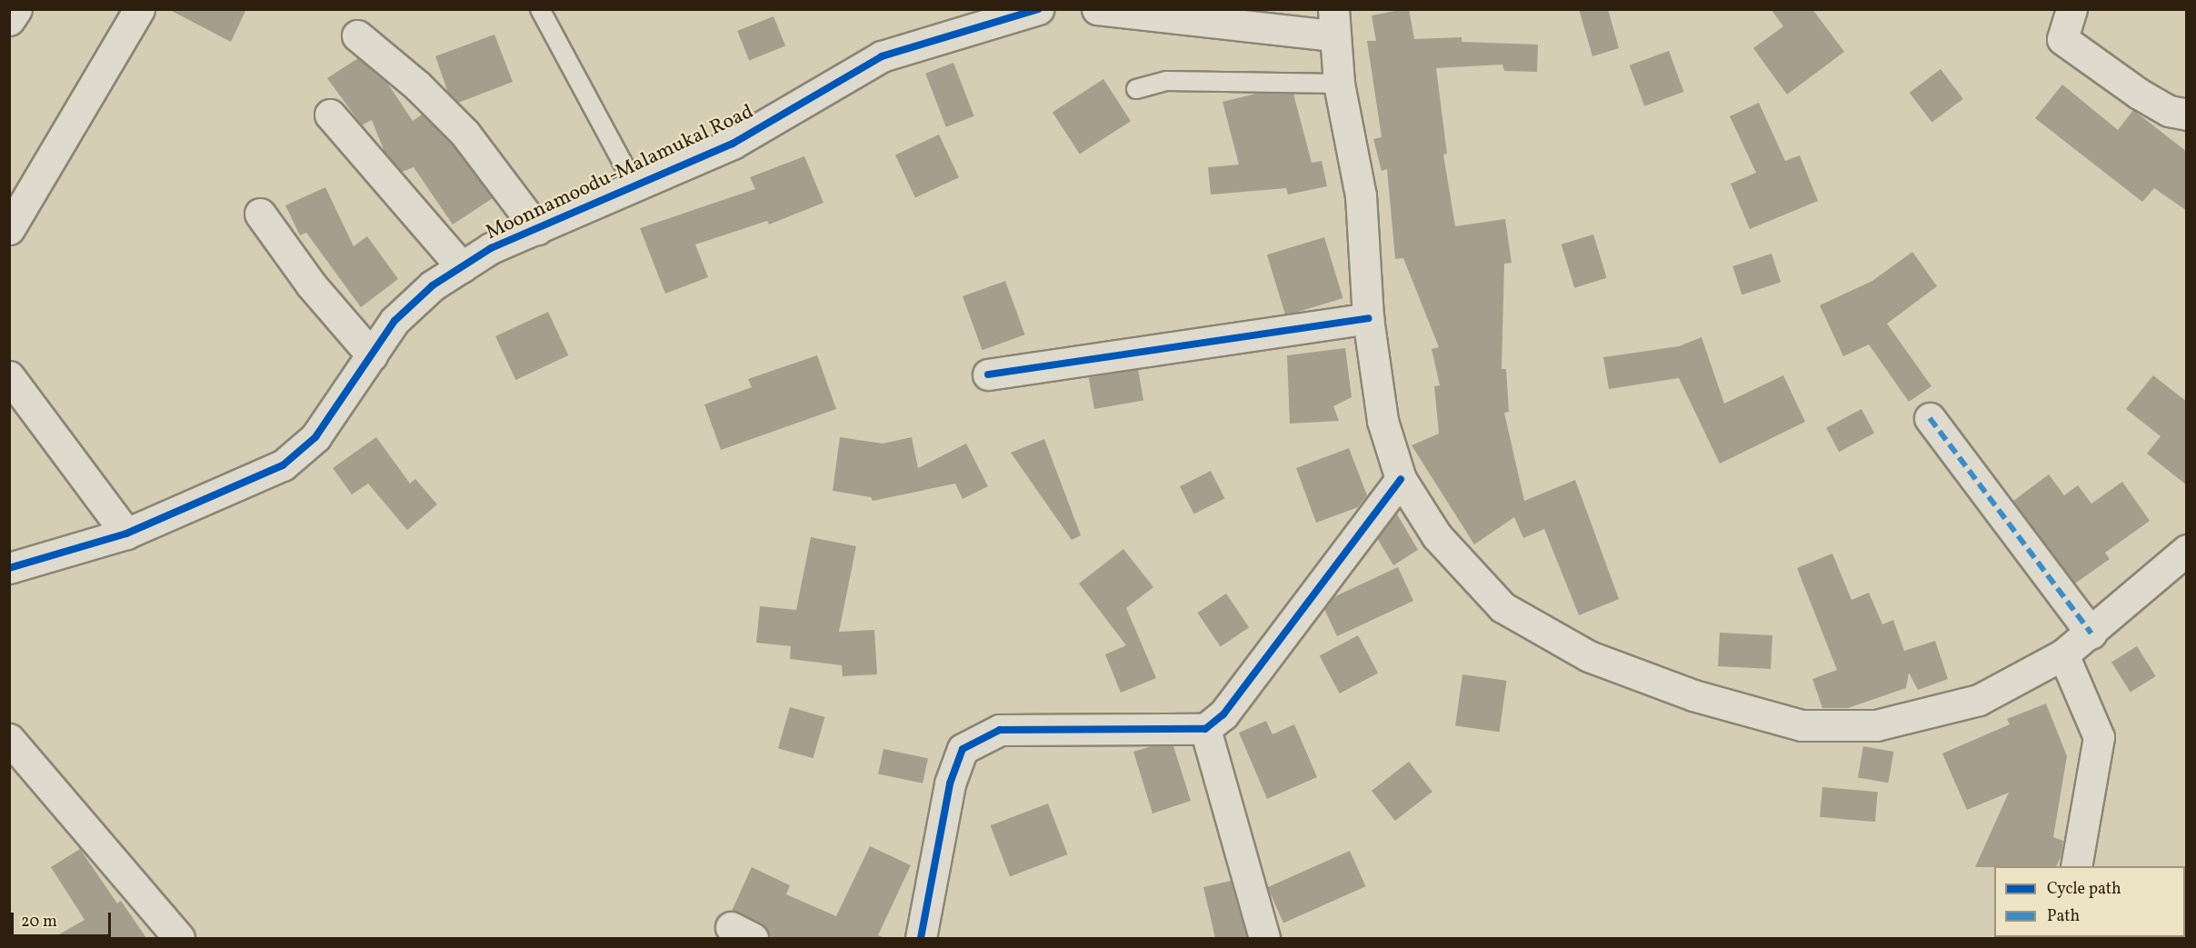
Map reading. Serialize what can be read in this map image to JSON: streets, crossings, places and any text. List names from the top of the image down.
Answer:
{
  "streets": {
    "street": ["Moonnamoodu-Malamukal Road"]
  },
  "legend": ["Cycle path", "Path"],
  "scale_bar": "20 m"
}
